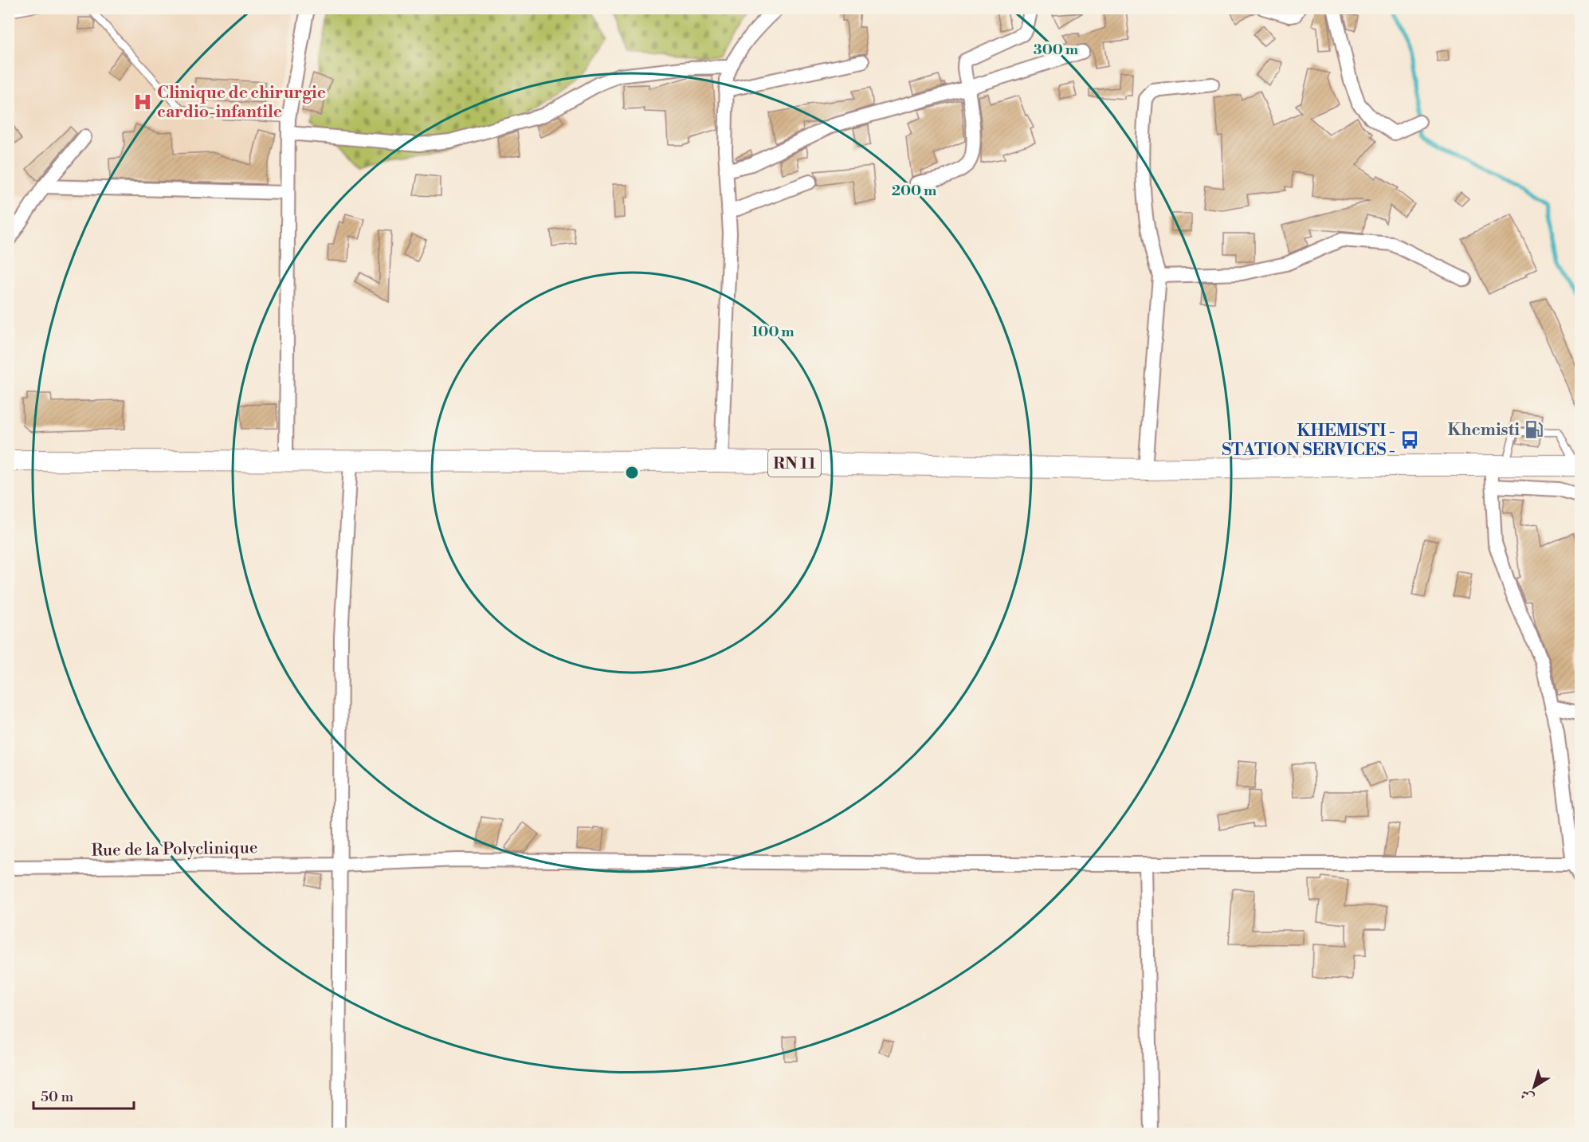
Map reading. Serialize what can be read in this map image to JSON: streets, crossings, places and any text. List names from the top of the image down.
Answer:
{
  "streets": {
    "main road": ["RN 11"],
    "street": ["Rue de la Polyclinique"]
  },
  "places": {
    "hospital": ["Clinique de chirurgie cardio-infantile"],
    "fuel station": ["Khemisti"],
    "bus stop": ["KHEMISTI - STATION SERVICES -"]
  },
  "scale_bar": "50 m",
  "north": "bottom left",
  "rings": ["300 m", "200 m", "100 m"]
}
